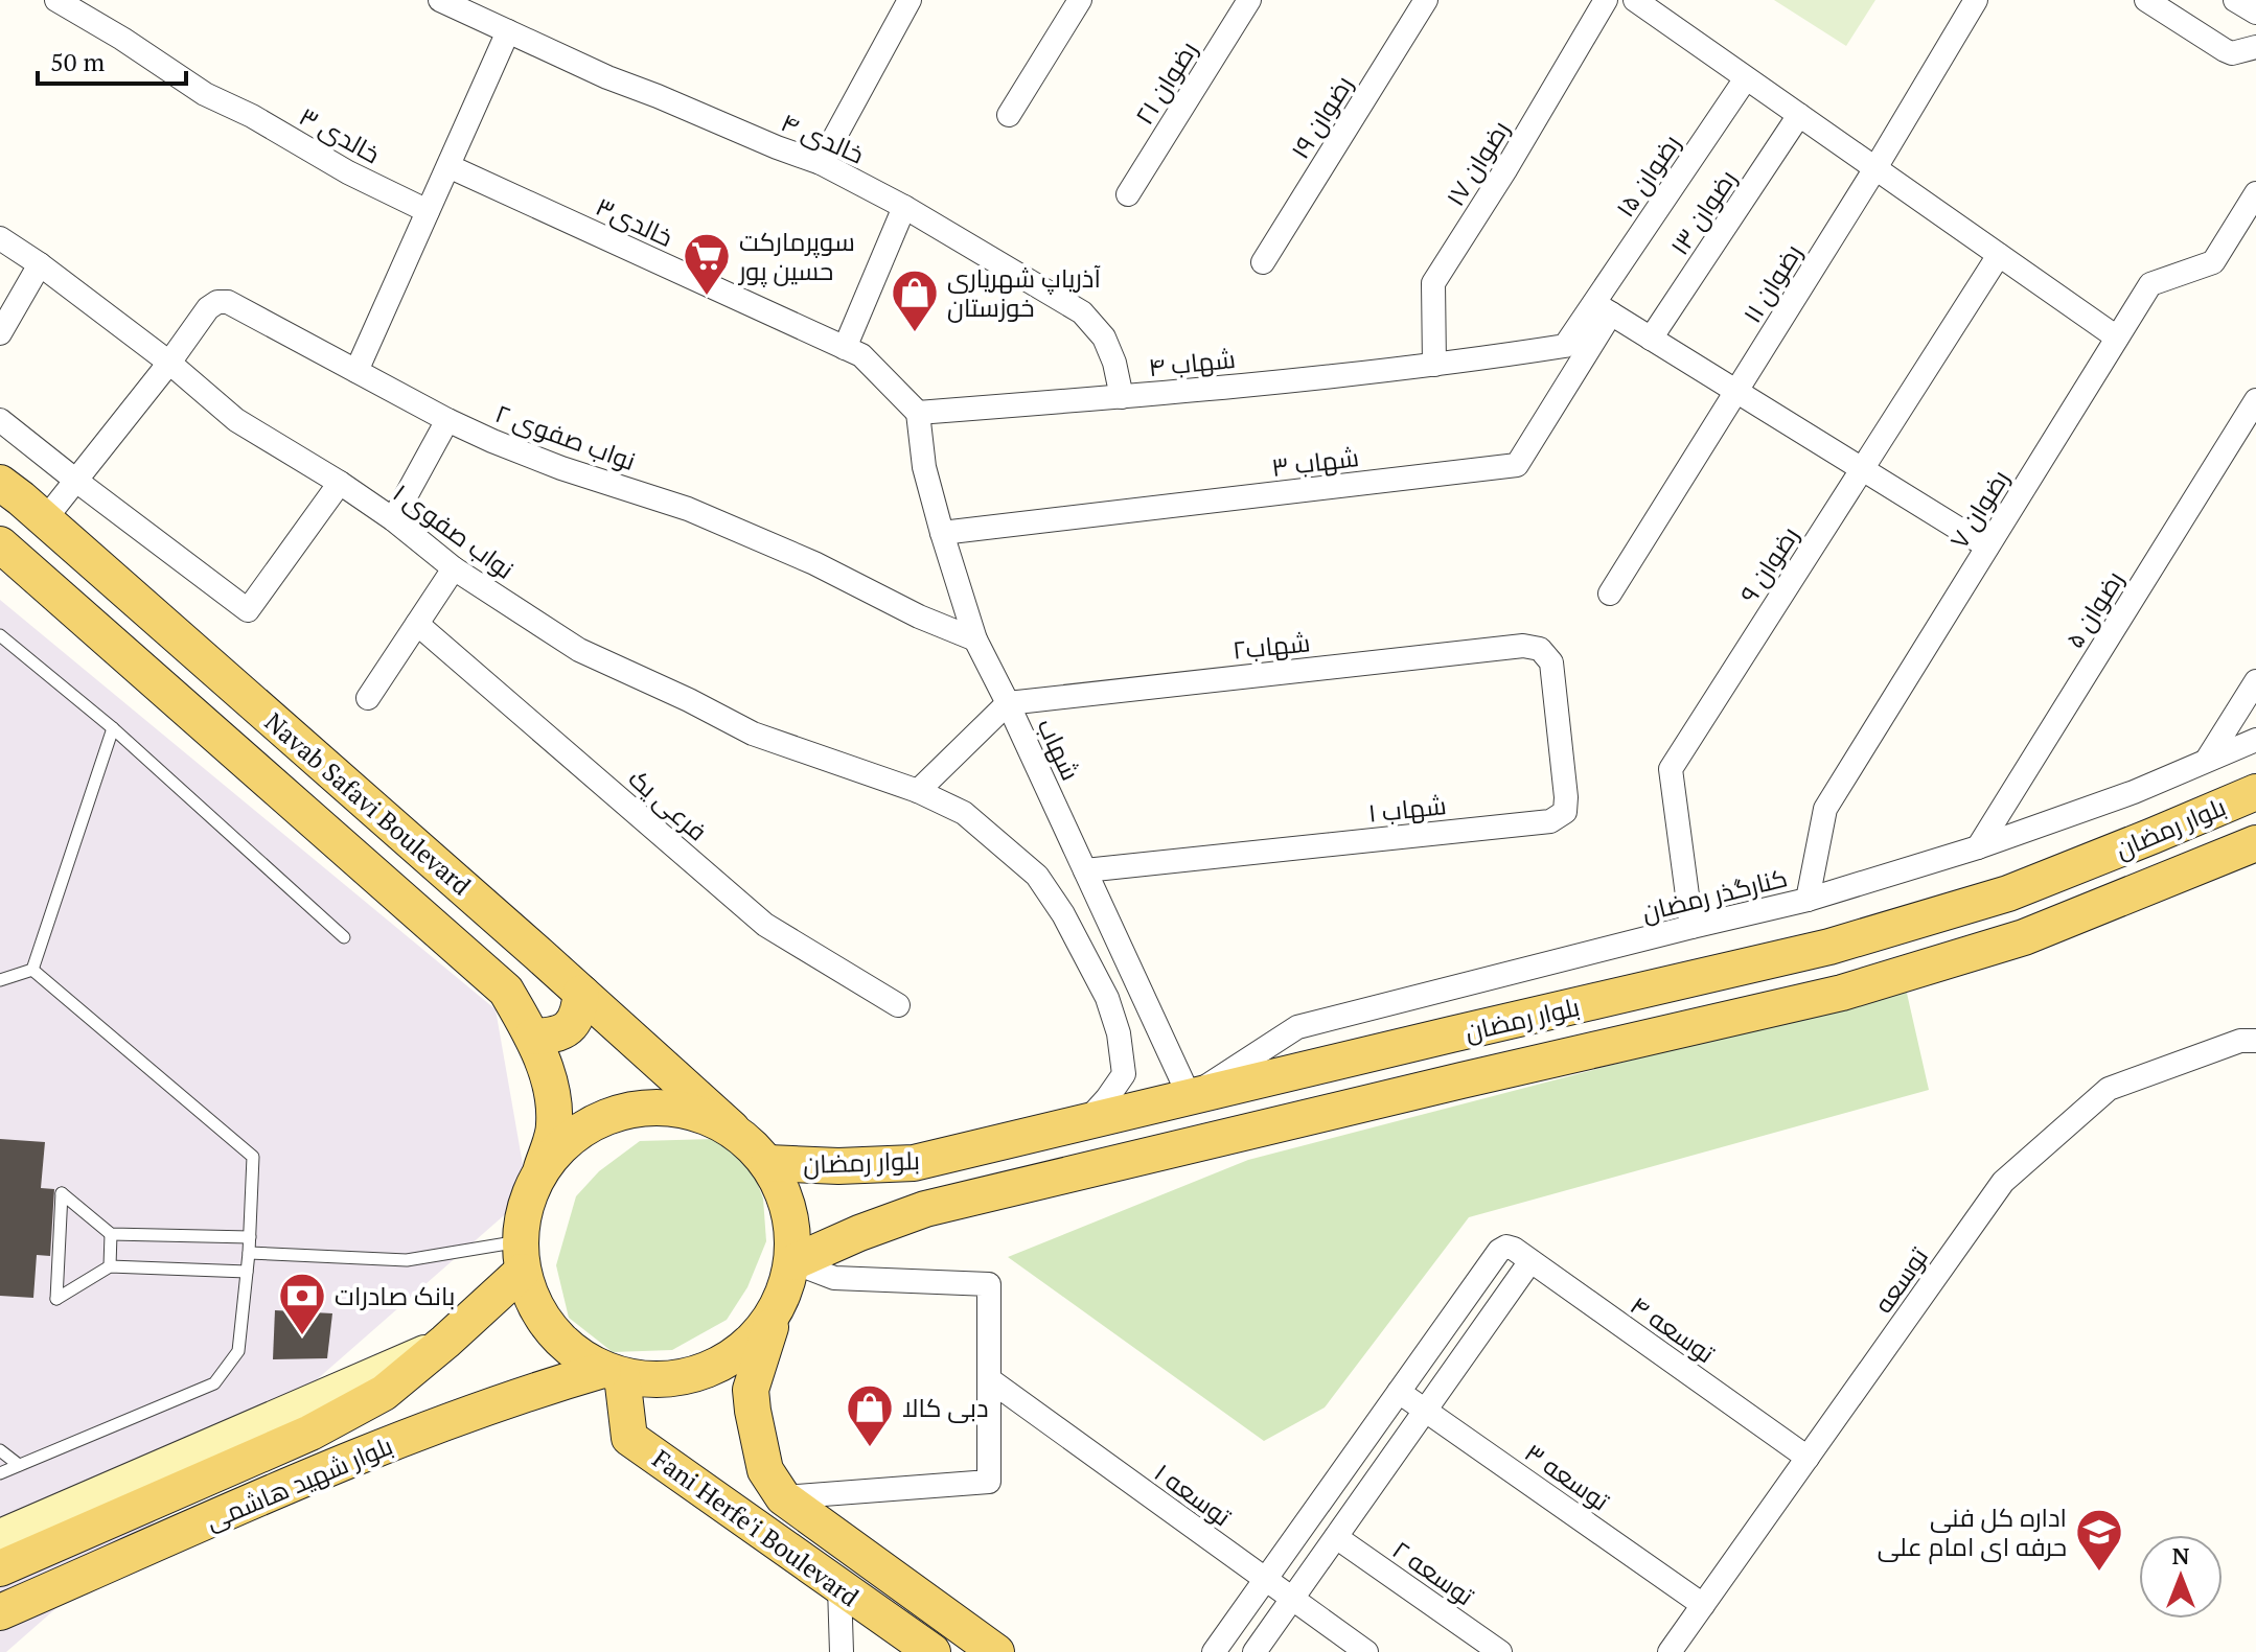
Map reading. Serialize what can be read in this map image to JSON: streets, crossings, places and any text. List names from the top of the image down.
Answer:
{
  "streets": {
    "main road": [
      "Navab Safavi Boulevard",
      "بلوار رمضان",
      "بلوار شهید هاشمی",
      "Fani Herfe'i Boulevard"
    ],
    "street": [
      "رضوان ۲۱",
      "رضوان ۱۹",
      "خالدی ۳",
      "خالدی ۴",
      "رضوان ۱۷",
      "رضوان ۱۵",
      "رضوان ۱۳",
      "خالدی۳",
      "رضوان ۱۱",
      "شهاب ۴",
      "نواب صفوی ۲",
      "شهاب ۳",
      "رضوان ۷",
      "نواب صفوی ۱",
      "رضوان ۹",
      "رضوان ۵",
      "شهاب۲",
      "شهاب",
      "فرعی یک",
      "شهاب ۱",
      "کنارگذر رمضان",
      "توسعه",
      "توسعه ۴",
      "توسعه ۳",
      "توسعه ۱",
      "توسعه ۲"
    ]
  },
  "crossings": [
    ["خالدی ۴", "شهاب ۴"],
    ["رضوان ۱۷", "شهاب ۴"],
    ["رضوان ۱۵", "شهاب ۴"],
    ["رضوان ۱۵", "شهاب ۳"],
    ["خالدی۳", "شهاب ۴"],
    ["خالدی۳", "شهاب"],
    ["شهاب ۴", "شهاب ۳"],
    ["شهاب ۴", "شهاب"],
    ["نواب صفوی ۲", "نواب صفوی ۱"],
    ["نواب صفوی ۲", "شهاب"],
    ["نواب صفوی ۲", "Navab Safavi Boulevard"],
    ["شهاب ۳", "شهاب"],
    ["رضوان ۷", "کنارگذر رمضان"],
    ["نواب صفوی ۱", "بلوار رمضان"],
    ["رضوان ۹", "کنارگذر رمضان"],
    ["رضوان ۵", "کنارگذر رمضان"],
    ["شهاب۲", "شهاب"],
    ["شهاب۲", "شهاب ۱"],
    ["شهاب", "شهاب ۱"],
    ["شهاب", "بلوار رمضان"],
    ["شهاب", "کنارگذر رمضان"],
    ["Navab Safavi Boulevard", "بلوار رمضان"],
    ["Navab Safavi Boulevard", "بلوار شهید هاشمی"],
    ["Navab Safavi Boulevard", "Fani Herfe'i Boulevard"],
    ["بلوار رمضان", "کنارگذر رمضان"],
    ["بلوار رمضان", "بلوار شهید هاشمی"],
    ["بلوار رمضان", "Fani Herfe'i Boulevard"],
    ["توسعه", "توسعه ۴"],
    ["توسعه", "توسعه ۳"],
    ["توسعه ۴", "توسعه ۳"],
    ["بلوار شهید هاشمی", "Fani Herfe'i Boulevard"]
  ],
  "places": {
    "supermarket": ["سوپرمارکت حسین پور"],
    "shop": ["آذریاپ شهریاری خوزستان", "دبی کالا"],
    "bank": ["بانک صادرات"],
    "school or university": ["اداره کل فنی حرفه ای امام علی"]
  },
  "scale_bar": "50 m",
  "north": "top"
}
